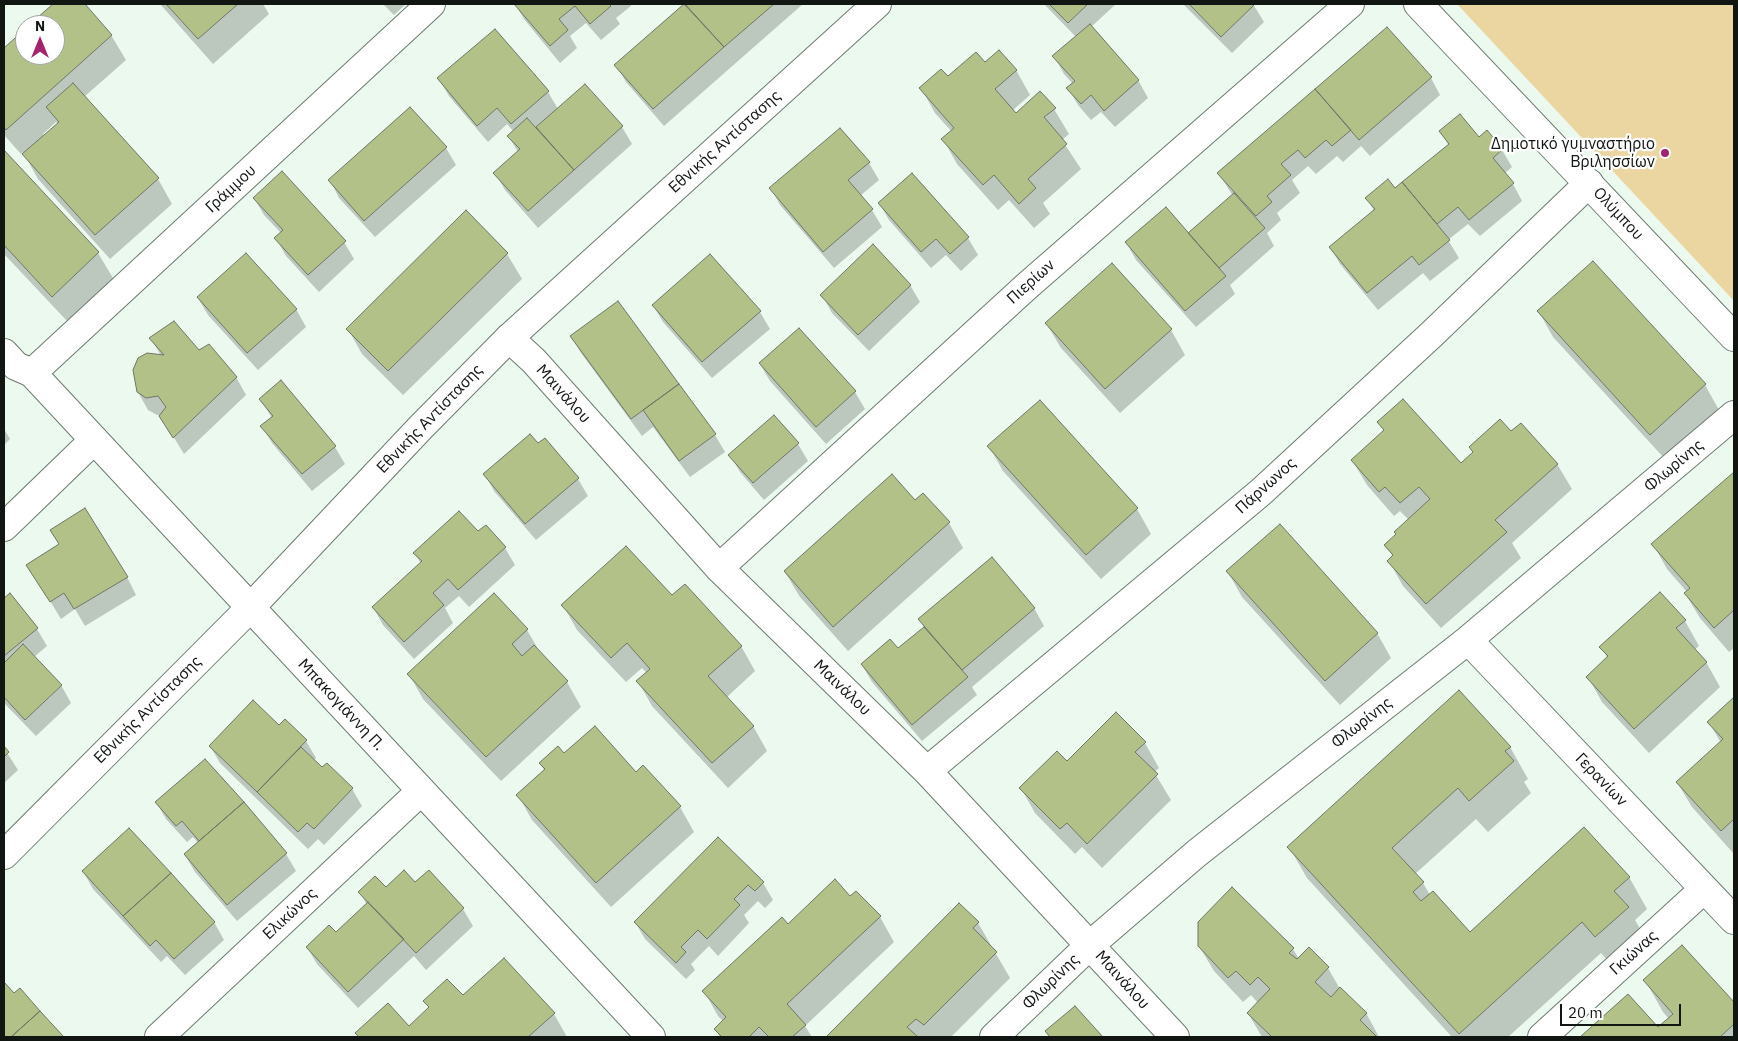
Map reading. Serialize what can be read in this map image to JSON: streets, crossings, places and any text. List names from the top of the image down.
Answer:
{
  "streets": {
    "street": [
      "Εθνικής Αντίστασης",
      "Γράμμου",
      "Ολύμπου",
      "Πιερίων",
      "Μαινάλου",
      "Φλωρίνης",
      "Πάρνωνος",
      "Μπακογιάννη Π.",
      "Γερανίων",
      "Ελικώνος",
      "Γκιώνας"
    ]
  },
  "crossings": [
    ["Εθνικής Αντίστασης", "Μαινάλου"],
    ["Εθνικής Αντίστασης", "Μπακογιάννη Π."],
    ["Γράμμου", "Μπακογιάννη Π."],
    ["Ολύμπου", "Πάρνωνος"],
    ["Πιερίων", "Μαινάλου"],
    ["Μαινάλου", "Φλωρίνης"],
    ["Μαινάλου", "Πάρνωνος"],
    ["Φλωρίνης", "Γερανίων"],
    ["Μπακογιάννη Π.", "Ελικώνος"],
    ["Γερανίων", "Γκιώνας"]
  ],
  "places": ["Δημοτικό γυμναστήριο Βριλησσίων"],
  "scale_bar": "20 m",
  "north": "top"
}
